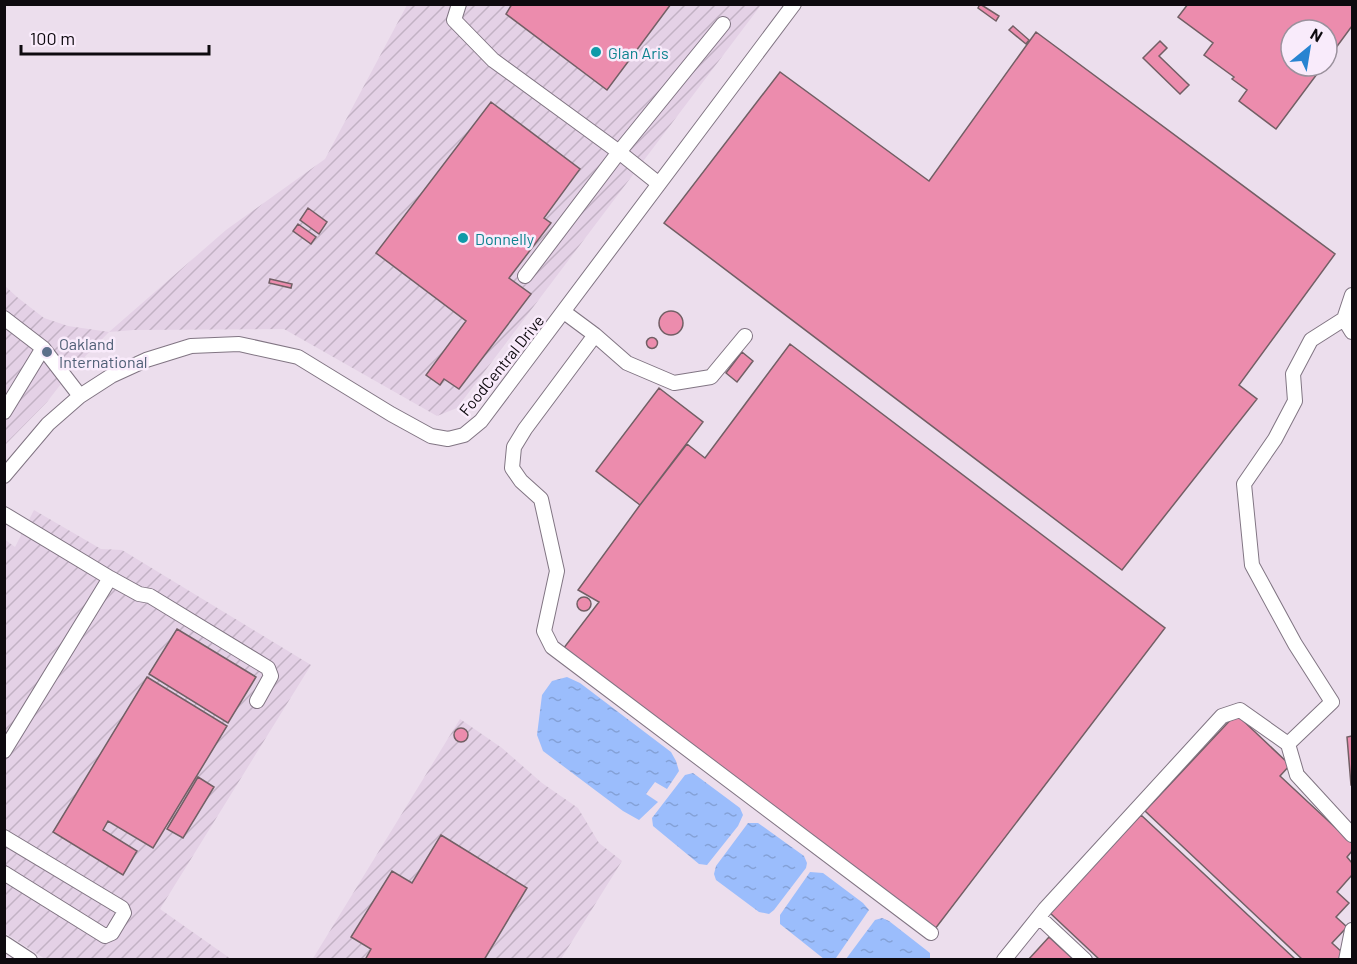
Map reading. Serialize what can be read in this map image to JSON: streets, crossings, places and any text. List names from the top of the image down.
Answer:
{
  "streets": {
    "street": ["FoodCentral Drive"]
  },
  "places": ["Glan Aris", "Donnelly", "Oakland International"],
  "scale_bar": "100 m",
  "north": "top right"
}
